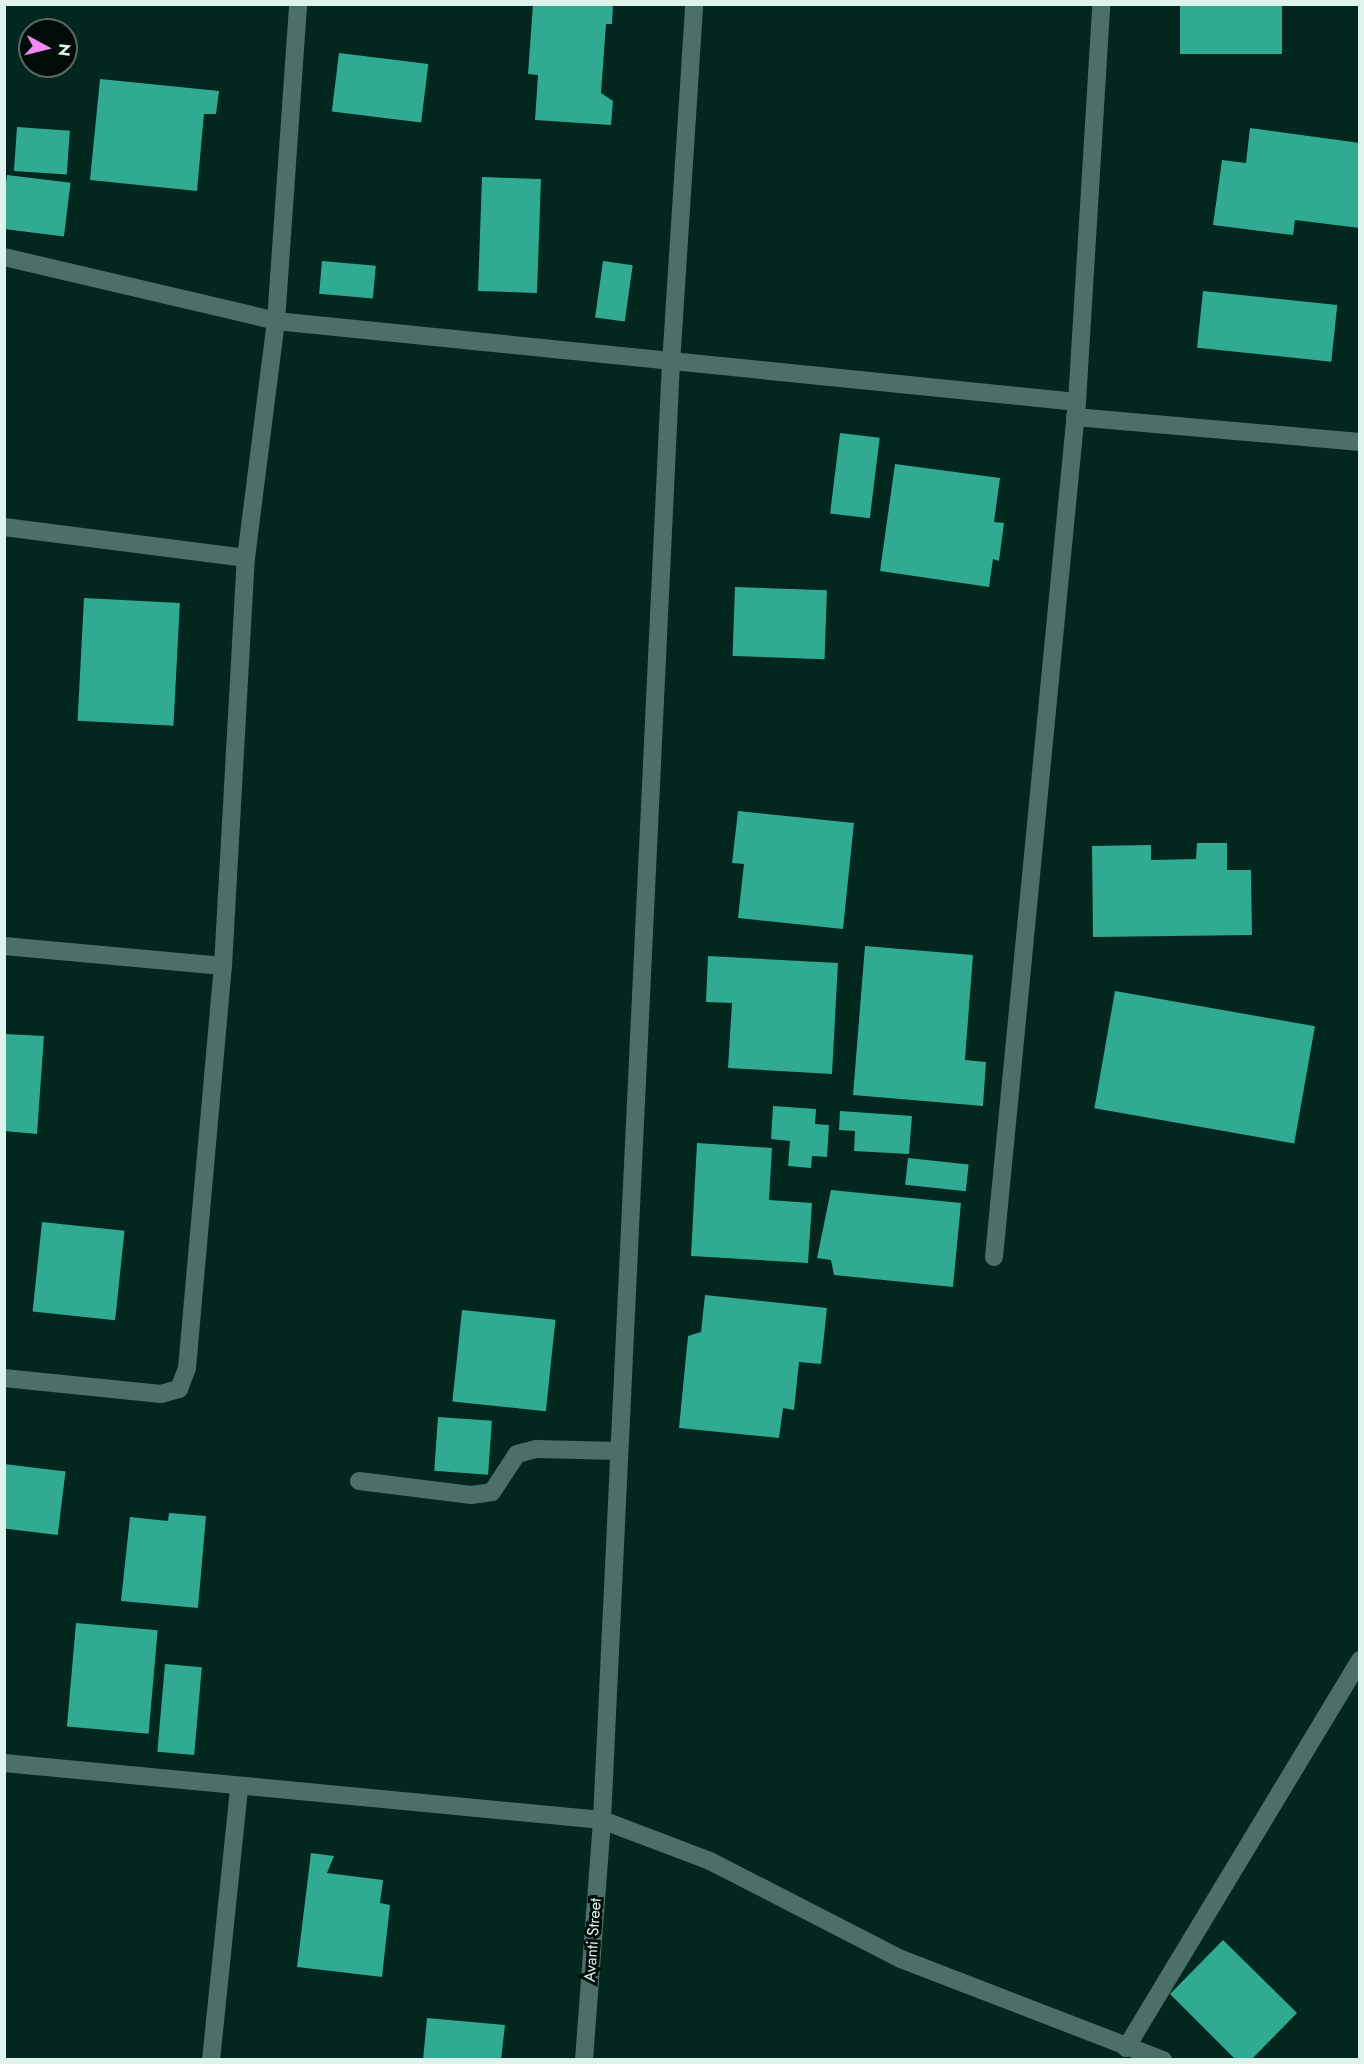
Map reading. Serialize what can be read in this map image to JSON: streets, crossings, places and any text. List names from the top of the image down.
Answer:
{
  "streets": {
    "street": ["Avanti Street"]
  },
  "north": "right"
}
